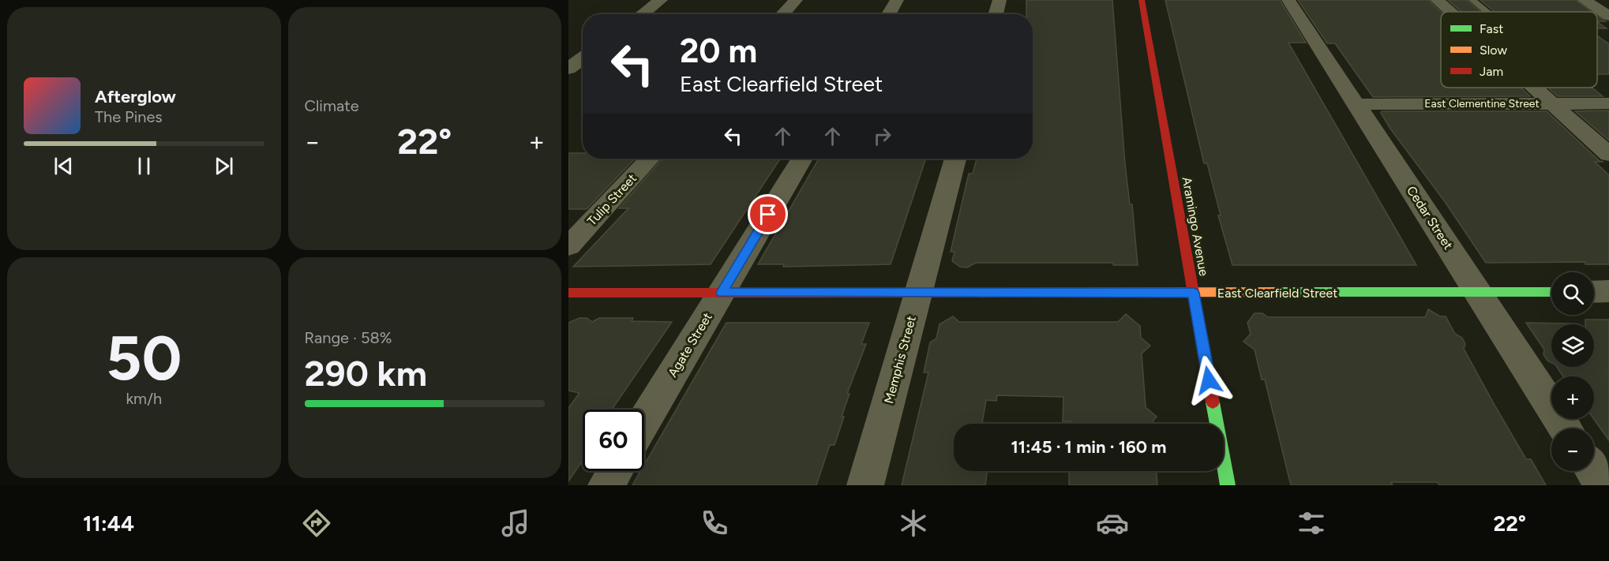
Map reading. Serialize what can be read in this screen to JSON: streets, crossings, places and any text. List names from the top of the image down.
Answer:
{
  "streets": {
    "street": [
      "East Clementine Street",
      "Tulip Street",
      "Cedar Street",
      "Aramingo Avenue",
      "East Clearfield Street",
      "Agate Street",
      "Memphis Street"
    ]
  },
  "crossings": [
    ["East Clementine Street", "Cedar Street"],
    ["Cedar Street", "East Clearfield Street"],
    ["Aramingo Avenue", "East Clearfield Street"],
    ["East Clearfield Street", "Agate Street"],
    ["East Clearfield Street", "Memphis Street"]
  ],
  "legend": ["Fast", "Slow", "Jam"],
  "page": {
    "tile": [
      "Climate",
      ["50", "km/h"],
      ["Range · 58%", "290 km"]
    ],
    "turn": ["20 m", "East Clearfield Street"],
    "song": ["Afterglow", "The Pines"],
    "heat": ["−", "22°", "+"],
    "map_buttons": ["+", "−"],
    "limit": "60",
    "trip": "11:45 · 1 min · 160 m",
    "tabs": ["11:44", "22°"]
  }
}
